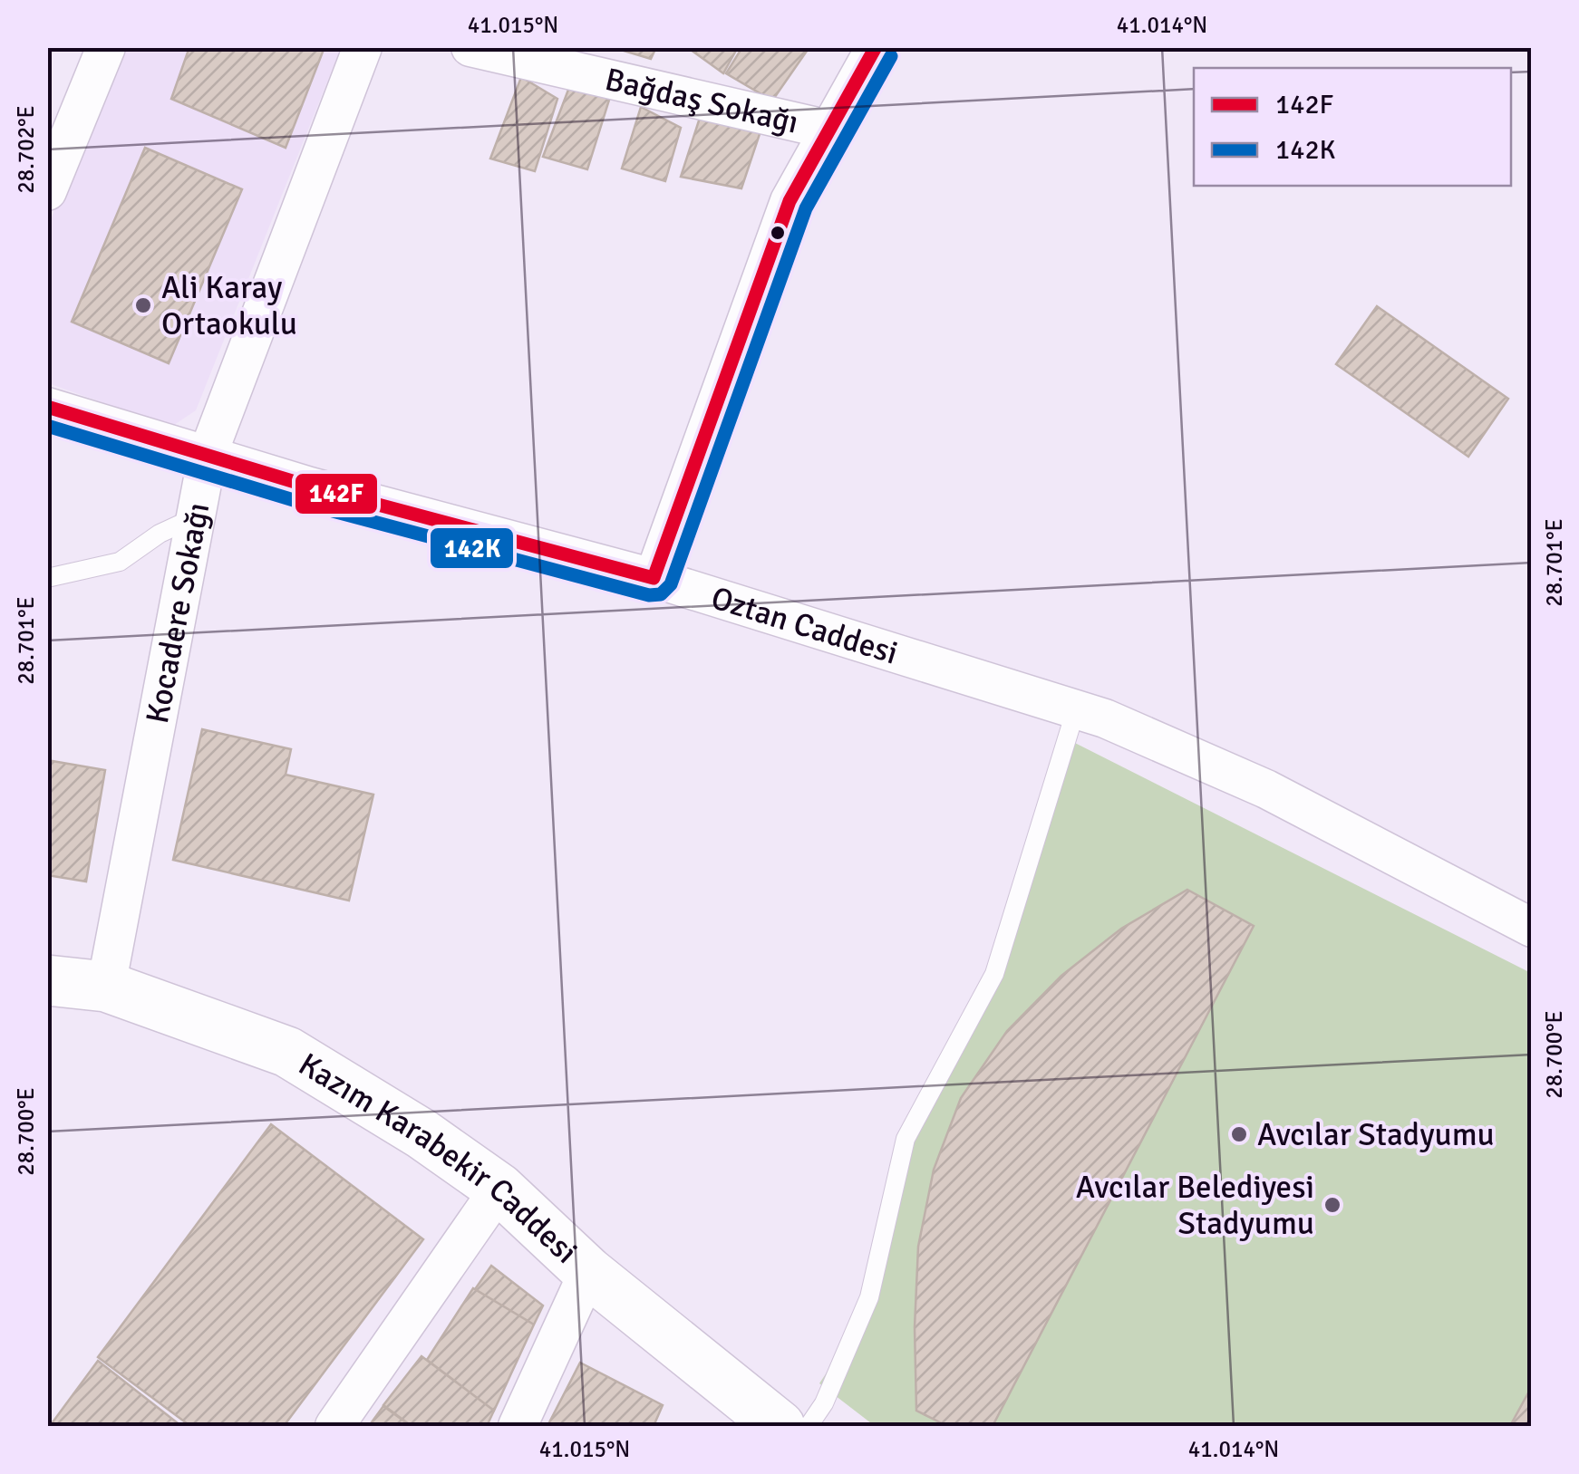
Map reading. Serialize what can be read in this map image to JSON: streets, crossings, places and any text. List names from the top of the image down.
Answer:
{
  "streets": {
    "main road": ["Kazım Karabekir Caddesi"],
    "street": ["Bağdaş Sokağı", "Kocadere Sokağı", "Oztan Caddesi"]
  },
  "crossings": [
    ["Kocadere Sokağı", "Oztan Caddesi"],
    ["Kocadere Sokağı", "Kazım Karabekir Caddesi"]
  ],
  "places": ["Ali Karay Ortaokulu", "Avcılar Stadyumu", "Avcılar Belediyesi Stadyumu"],
  "lines": ["transit line 142F", "transit line 142K"],
  "legend": ["142F", "142K"],
  "coordinates": [
    "41.015°N",
    "41.014°N",
    "28.702°E",
    "28.701°E",
    "28.700°E"
  ]
}
